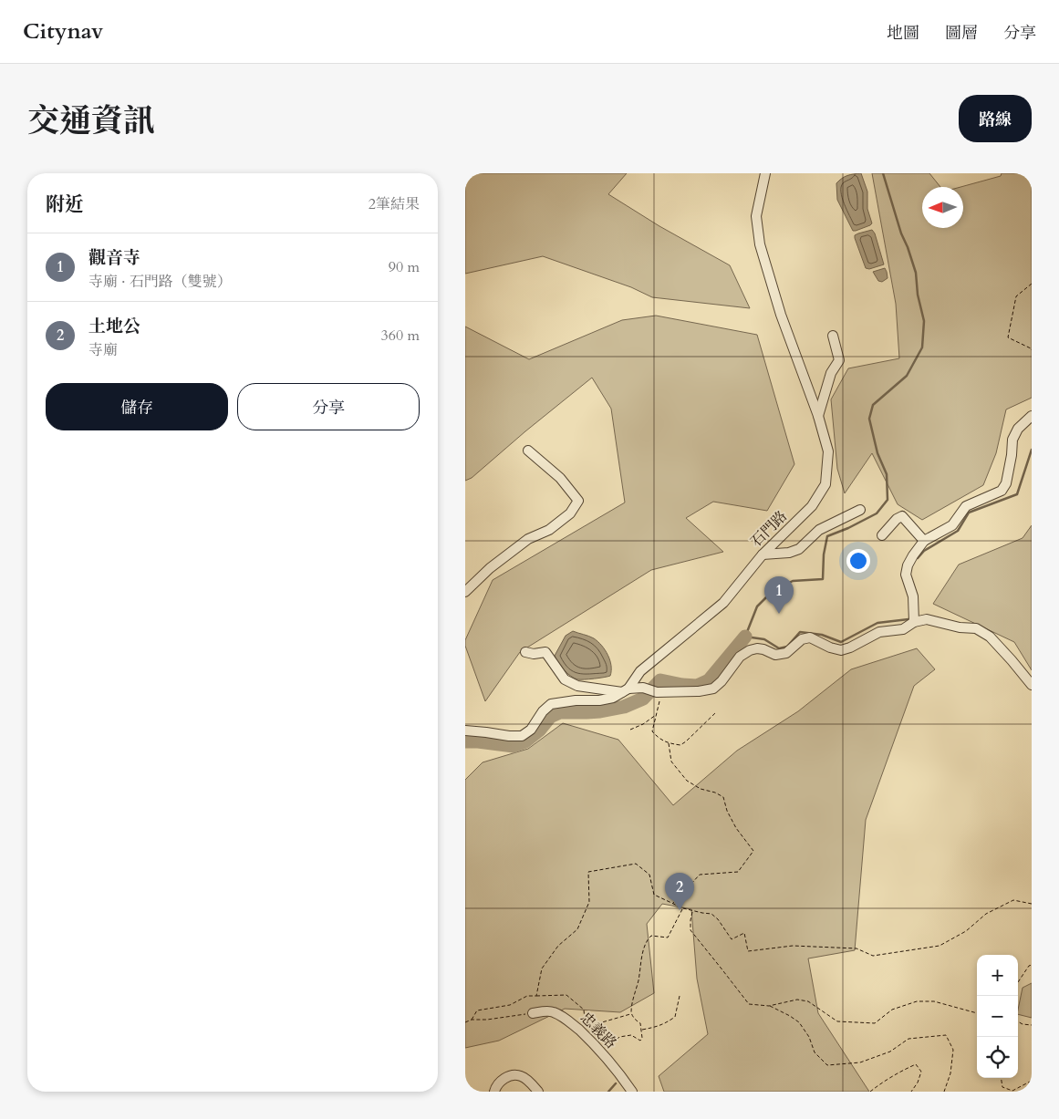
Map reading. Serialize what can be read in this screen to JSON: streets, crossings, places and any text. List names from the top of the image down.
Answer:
{
  "streets": {
    "street": ["石門路", "忠義路"]
  },
  "north": "left",
  "page": {
    "header": "Citynav",
    "nav": ["地圖", "圖層", "分享"],
    "title": "交通資訊",
    "buttons": [
      "路線",
      ["儲存", "分享"]
    ],
    "heading": ["附近", "2筆結果"],
    "list": [
      {
        "mark": "1",
        "name": "觀音寺",
        "note": "寺廟 · 石門路（雙號）",
        "value": "90 m"
      },
      {
        "mark": "2",
        "name": "土地公",
        "note": "寺廟",
        "value": "360 m"
      }
    ],
    "pins": ["1", "2"],
    "map_buttons": ["+", "−"]
  }
}
